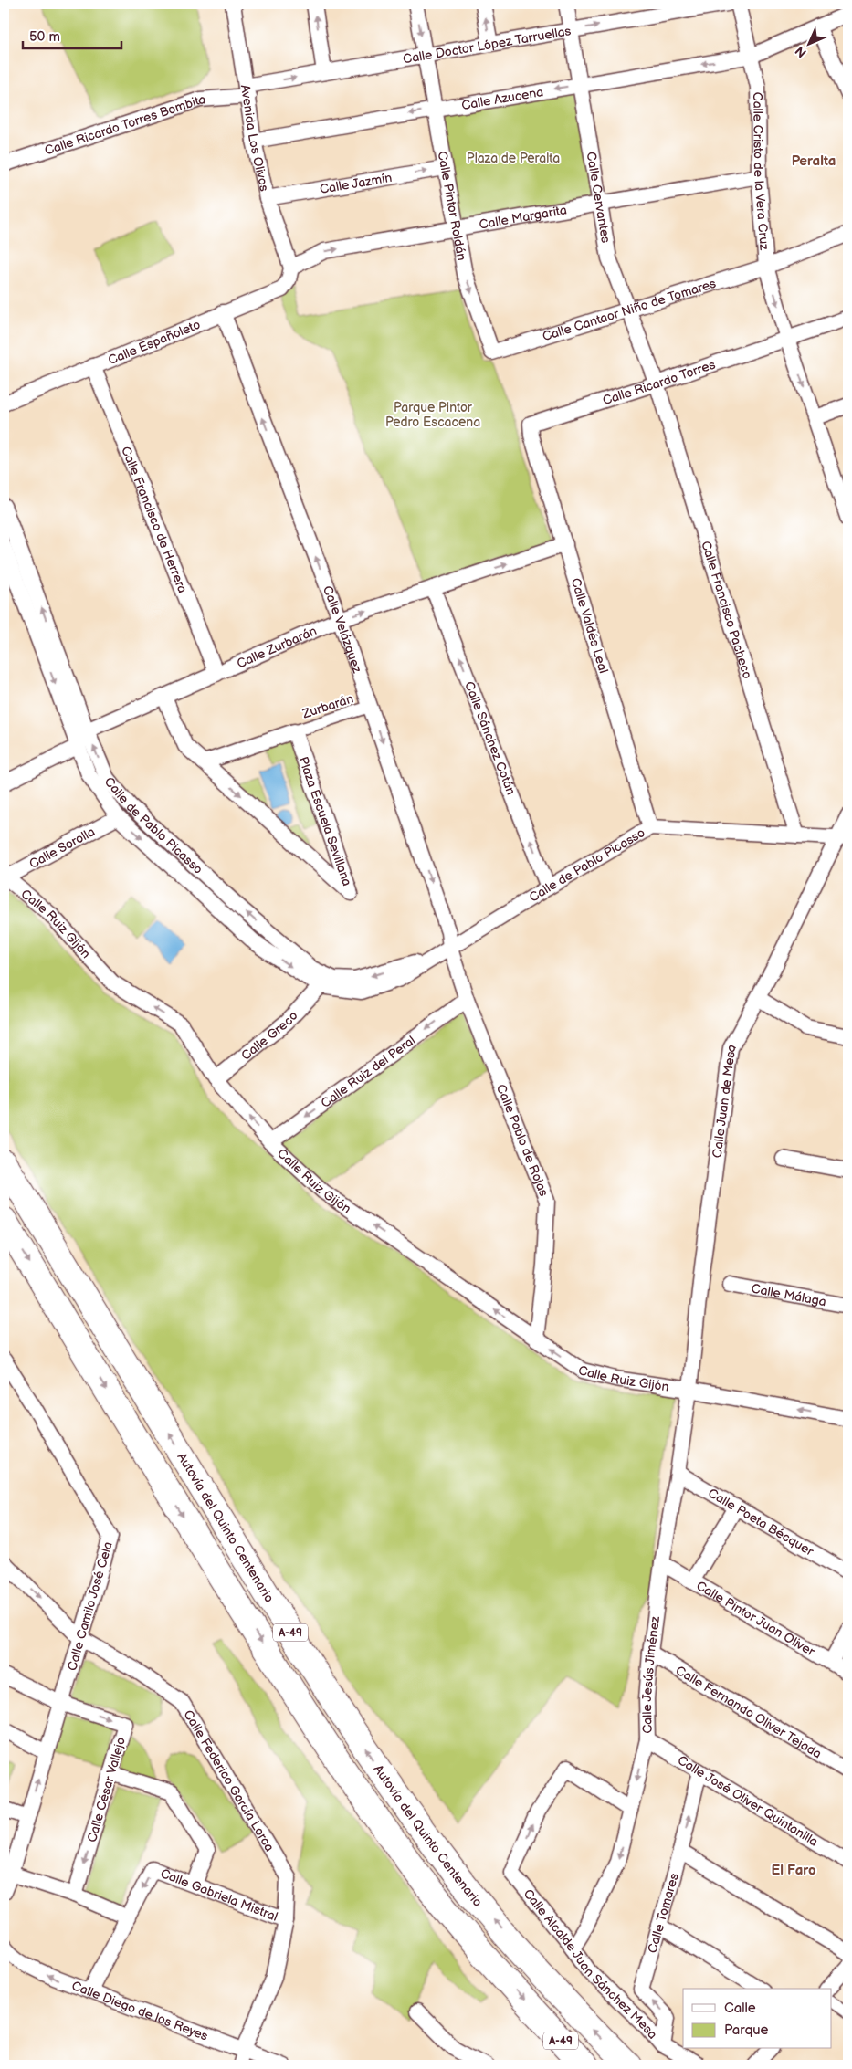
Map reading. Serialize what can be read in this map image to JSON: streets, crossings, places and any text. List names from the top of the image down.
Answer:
{
  "streets": {
    "highway": ["Autovía del Quinto Centenario", "A-49"],
    "street": [
      "Calle Doctor López Tarruellas",
      "Calle Azucena",
      "Calle Ricardo Torres Bombita",
      "Avenida Los Olivos",
      "Calle Cristo de la Vera Cruz",
      "Calle Jazmín",
      "Calle Cervantes",
      "Calle Pintor Roldán",
      "Calle Margarita",
      "Calle Cantaor Niño de Tomares",
      "Calle Españoleto",
      "Calle Ricardo Torres",
      "Calle Francisco de Herrera",
      "Calle Francisco Pacheco",
      "Calle Valdés Leal",
      "Calle Velázquez",
      "Calle Zurbarán",
      "Zurbarán",
      "Calle Sánchez Cotán",
      "Plaza Escuela Sevillana",
      "Calle de Pablo Picasso",
      "Calle Sorolla",
      "Calle Ruiz Gijón",
      "Calle Greco",
      "Calle Ruiz del Peral",
      "Calle Juan de Mesa",
      "Calle Pablo de Rojas",
      "Calle Málaga",
      "Calle Poeta Bécquer",
      "Calle Camilo José Cela",
      "Calle Pintor Juan Oliver",
      "Calle Jesús Jiménez",
      "Calle Fernando Oliver Tejada",
      "Calle Federico García Lorca",
      "Calle César Vallejo",
      "Calle José Oliver Quintanilla",
      "Calle Gabriela Mistral",
      "Calle Tomares",
      "Calle Alcalde Juan Sánchez Mesa",
      "Calle Diego de los Reyes"
    ]
  },
  "crossings": [
    ["Calle Doctor López Tarruellas", "Calle Ricardo Torres Bombita"],
    ["Calle Doctor López Tarruellas", "Avenida Los Olivos"],
    ["Calle Doctor López Tarruellas", "Calle Cervantes"],
    ["Calle Doctor López Tarruellas", "Calle Pintor Roldán"],
    ["Calle Azucena", "Avenida Los Olivos"],
    ["Calle Azucena", "Calle Cristo de la Vera Cruz"],
    ["Calle Azucena", "Calle Cervantes"],
    ["Calle Azucena", "Calle Pintor Roldán"],
    ["Calle Ricardo Torres Bombita", "Avenida Los Olivos"],
    ["Avenida Los Olivos", "Calle Jazmín"],
    ["Avenida Los Olivos", "Calle Margarita"],
    ["Avenida Los Olivos", "Calle Españoleto"],
    ["Calle Cristo de la Vera Cruz", "Calle Margarita"],
    ["Calle Cristo de la Vera Cruz", "Calle Cantaor Niño de Tomares"],
    ["Calle Cristo de la Vera Cruz", "Calle Ricardo Torres"],
    ["Calle Jazmín", "Calle Pintor Roldán"],
    ["Calle Cervantes", "Calle Margarita"],
    ["Calle Cervantes", "Calle Cantaor Niño de Tomares"],
    ["Calle Cervantes", "Calle Ricardo Torres"],
    ["Calle Cervantes", "Calle Francisco Pacheco"],
    ["Calle Pintor Roldán", "Calle Margarita"],
    ["Calle Pintor Roldán", "Calle Cantaor Niño de Tomares"],
    ["Calle Margarita", "Calle Españoleto"],
    ["Calle Españoleto", "Calle Francisco de Herrera"],
    ["Calle Españoleto", "Calle Velázquez"],
    ["Calle Ricardo Torres", "Calle Francisco Pacheco"],
    ["Calle Ricardo Torres", "Calle Valdés Leal"],
    ["Calle Francisco de Herrera", "Calle Zurbarán"],
    ["Calle Francisco Pacheco", "Calle de Pablo Picasso"],
    ["Calle Valdés Leal", "Calle Zurbarán"],
    ["Calle Valdés Leal", "Calle de Pablo Picasso"],
    ["Calle Velázquez", "Calle Zurbarán"],
    ["Calle Velázquez", "Zurbarán"],
    ["Calle Velázquez", "Calle de Pablo Picasso"],
    ["Calle Velázquez", "Calle Pablo de Rojas"],
    ["Calle Zurbarán", "Calle Sánchez Cotán"],
    ["Calle Zurbarán", "Plaza Escuela Sevillana"],
    ["Calle Zurbarán", "Calle de Pablo Picasso"],
    ["Zurbarán", "Plaza Escuela Sevillana"],
    ["Calle Sánchez Cotán", "Calle de Pablo Picasso"],
    ["Calle de Pablo Picasso", "Calle Sorolla"],
    ["Calle de Pablo Picasso", "Calle Greco"],
    ["Calle de Pablo Picasso", "Calle Juan de Mesa"],
    ["Calle de Pablo Picasso", "Calle Pablo de Rojas"],
    ["Calle Sorolla", "Calle Ruiz Gijón"],
    ["Calle Ruiz Gijón", "Calle Greco"],
    ["Calle Ruiz Gijón", "Calle Ruiz del Peral"],
    ["Calle Ruiz Gijón", "Calle Juan de Mesa"],
    ["Calle Ruiz Gijón", "Calle Pablo de Rojas"],
    ["Calle Ruiz Gijón", "Calle Jesús Jiménez"],
    ["Calle Ruiz del Peral", "Calle Pablo de Rojas"],
    ["Calle Juan de Mesa", "Calle Jesús Jiménez"],
    ["Calle Poeta Bécquer", "Calle Jesús Jiménez"],
    ["Calle Camilo José Cela", "Calle Federico García Lorca"],
    ["Calle Camilo José Cela", "Calle César Vallejo"],
    ["Calle Pintor Juan Oliver", "Calle Jesús Jiménez"],
    ["Calle Jesús Jiménez", "Calle Fernando Oliver Tejada"],
    ["Calle Jesús Jiménez", "Calle José Oliver Quintanilla"],
    ["Calle Jesús Jiménez", "Calle Alcalde Juan Sánchez Mesa"],
    ["Calle Federico García Lorca", "Calle Gabriela Mistral"],
    ["Calle Federico García Lorca", "Calle Diego de los Reyes"],
    ["Calle José Oliver Quintanilla", "Calle Tomares"],
    ["Calle Gabriela Mistral", "Calle Diego de los Reyes"],
    ["Calle Tomares", "Calle Alcalde Juan Sánchez Mesa"]
  ],
  "one_way": [
    "Calle Doctor López Tarruellas",
    "Calle Azucena",
    "Calle Jazmín",
    "Calle Margarita",
    "Calle Zurbarán",
    "Calle Sánchez Cotán",
    "Calle Ruiz Gijón",
    "Calle Ruiz del Peral",
    "Calle Jesús Jiménez",
    "Calle Tomares"
  ],
  "districts": ["Peralta", "El Faro"],
  "parks": ["Plaza de Peralta", "Parque Pintor Pedro Escacena"],
  "legend": ["Calle", "Parque"],
  "scale_bar": "50 m",
  "north": "bottom left"
}
